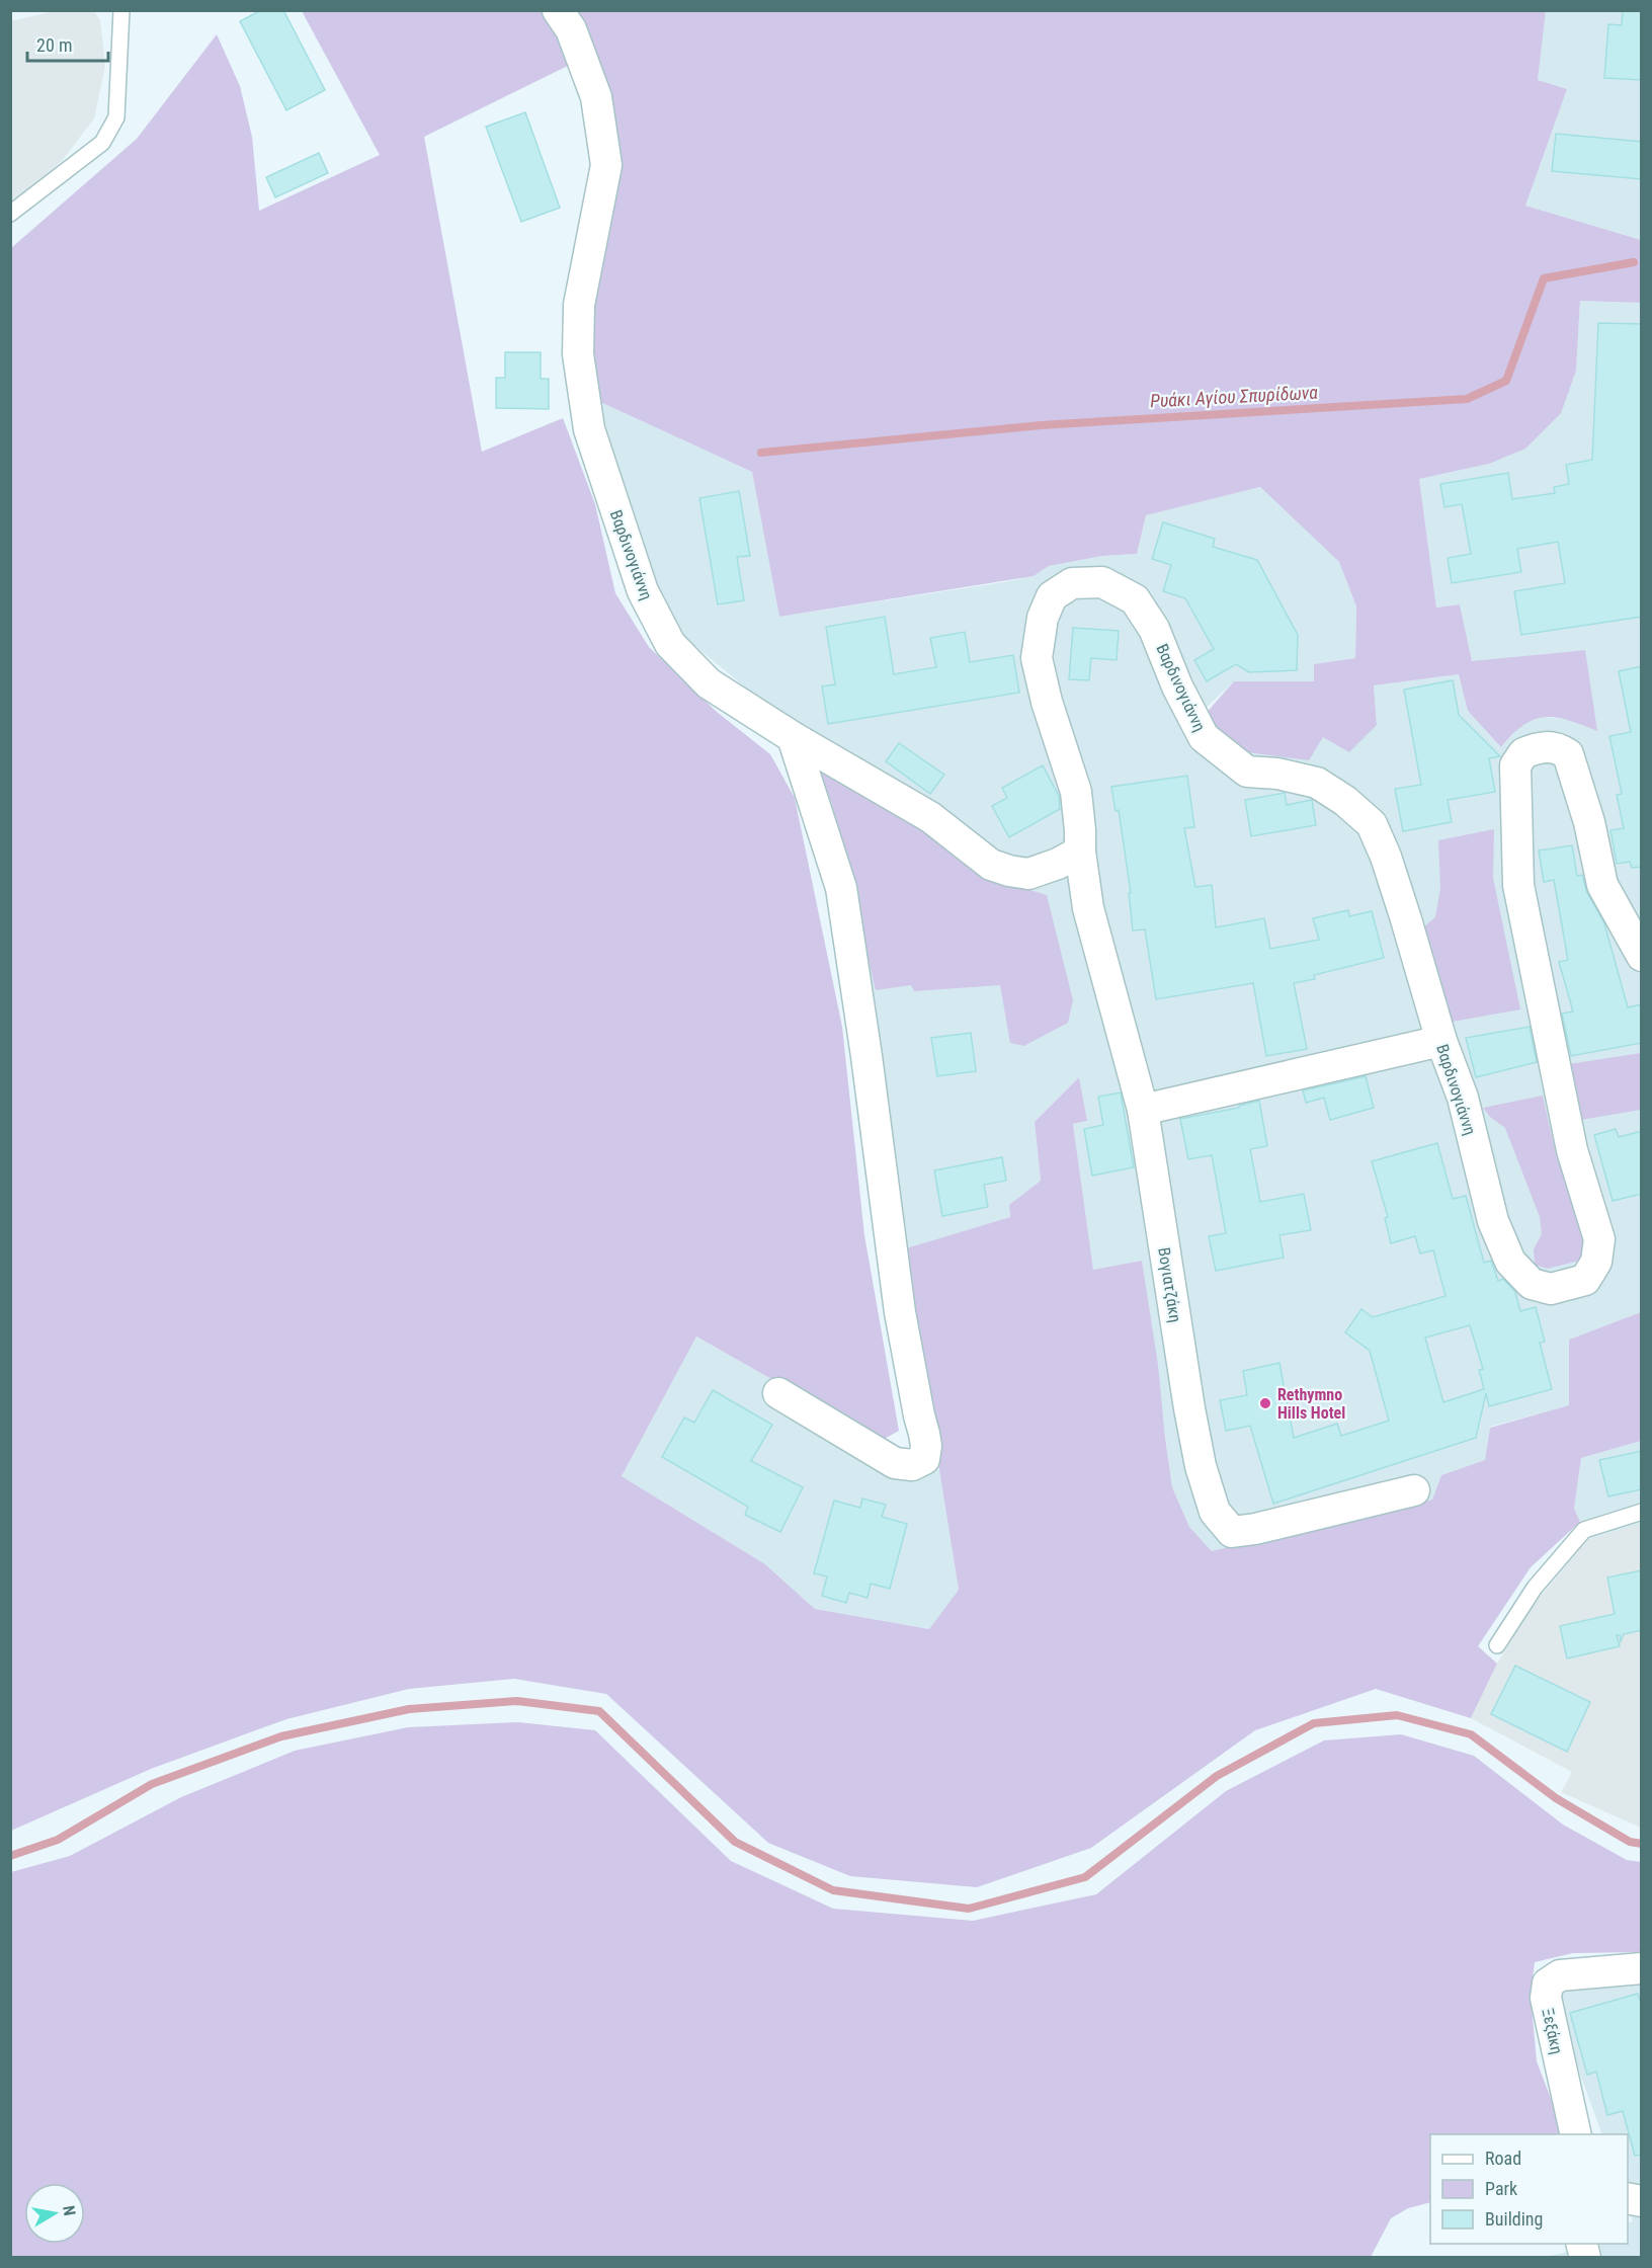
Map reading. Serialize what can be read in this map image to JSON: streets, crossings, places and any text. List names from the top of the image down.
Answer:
{
  "streets": {
    "street": ["Βαρδινογιάννη", "Βογιατζάκη", "Ξεξάκη"]
  },
  "crossings": [
    ["Βαρδινογιάννη", "Βογιατζάκη"]
  ],
  "water": ["Ρυάκι Αγίου Σπυρίδωνα"],
  "places": ["Rethymno Hills Hotel"],
  "legend": ["Road", "Park", "Building"],
  "scale_bar": "20 m",
  "north": "right"
}
